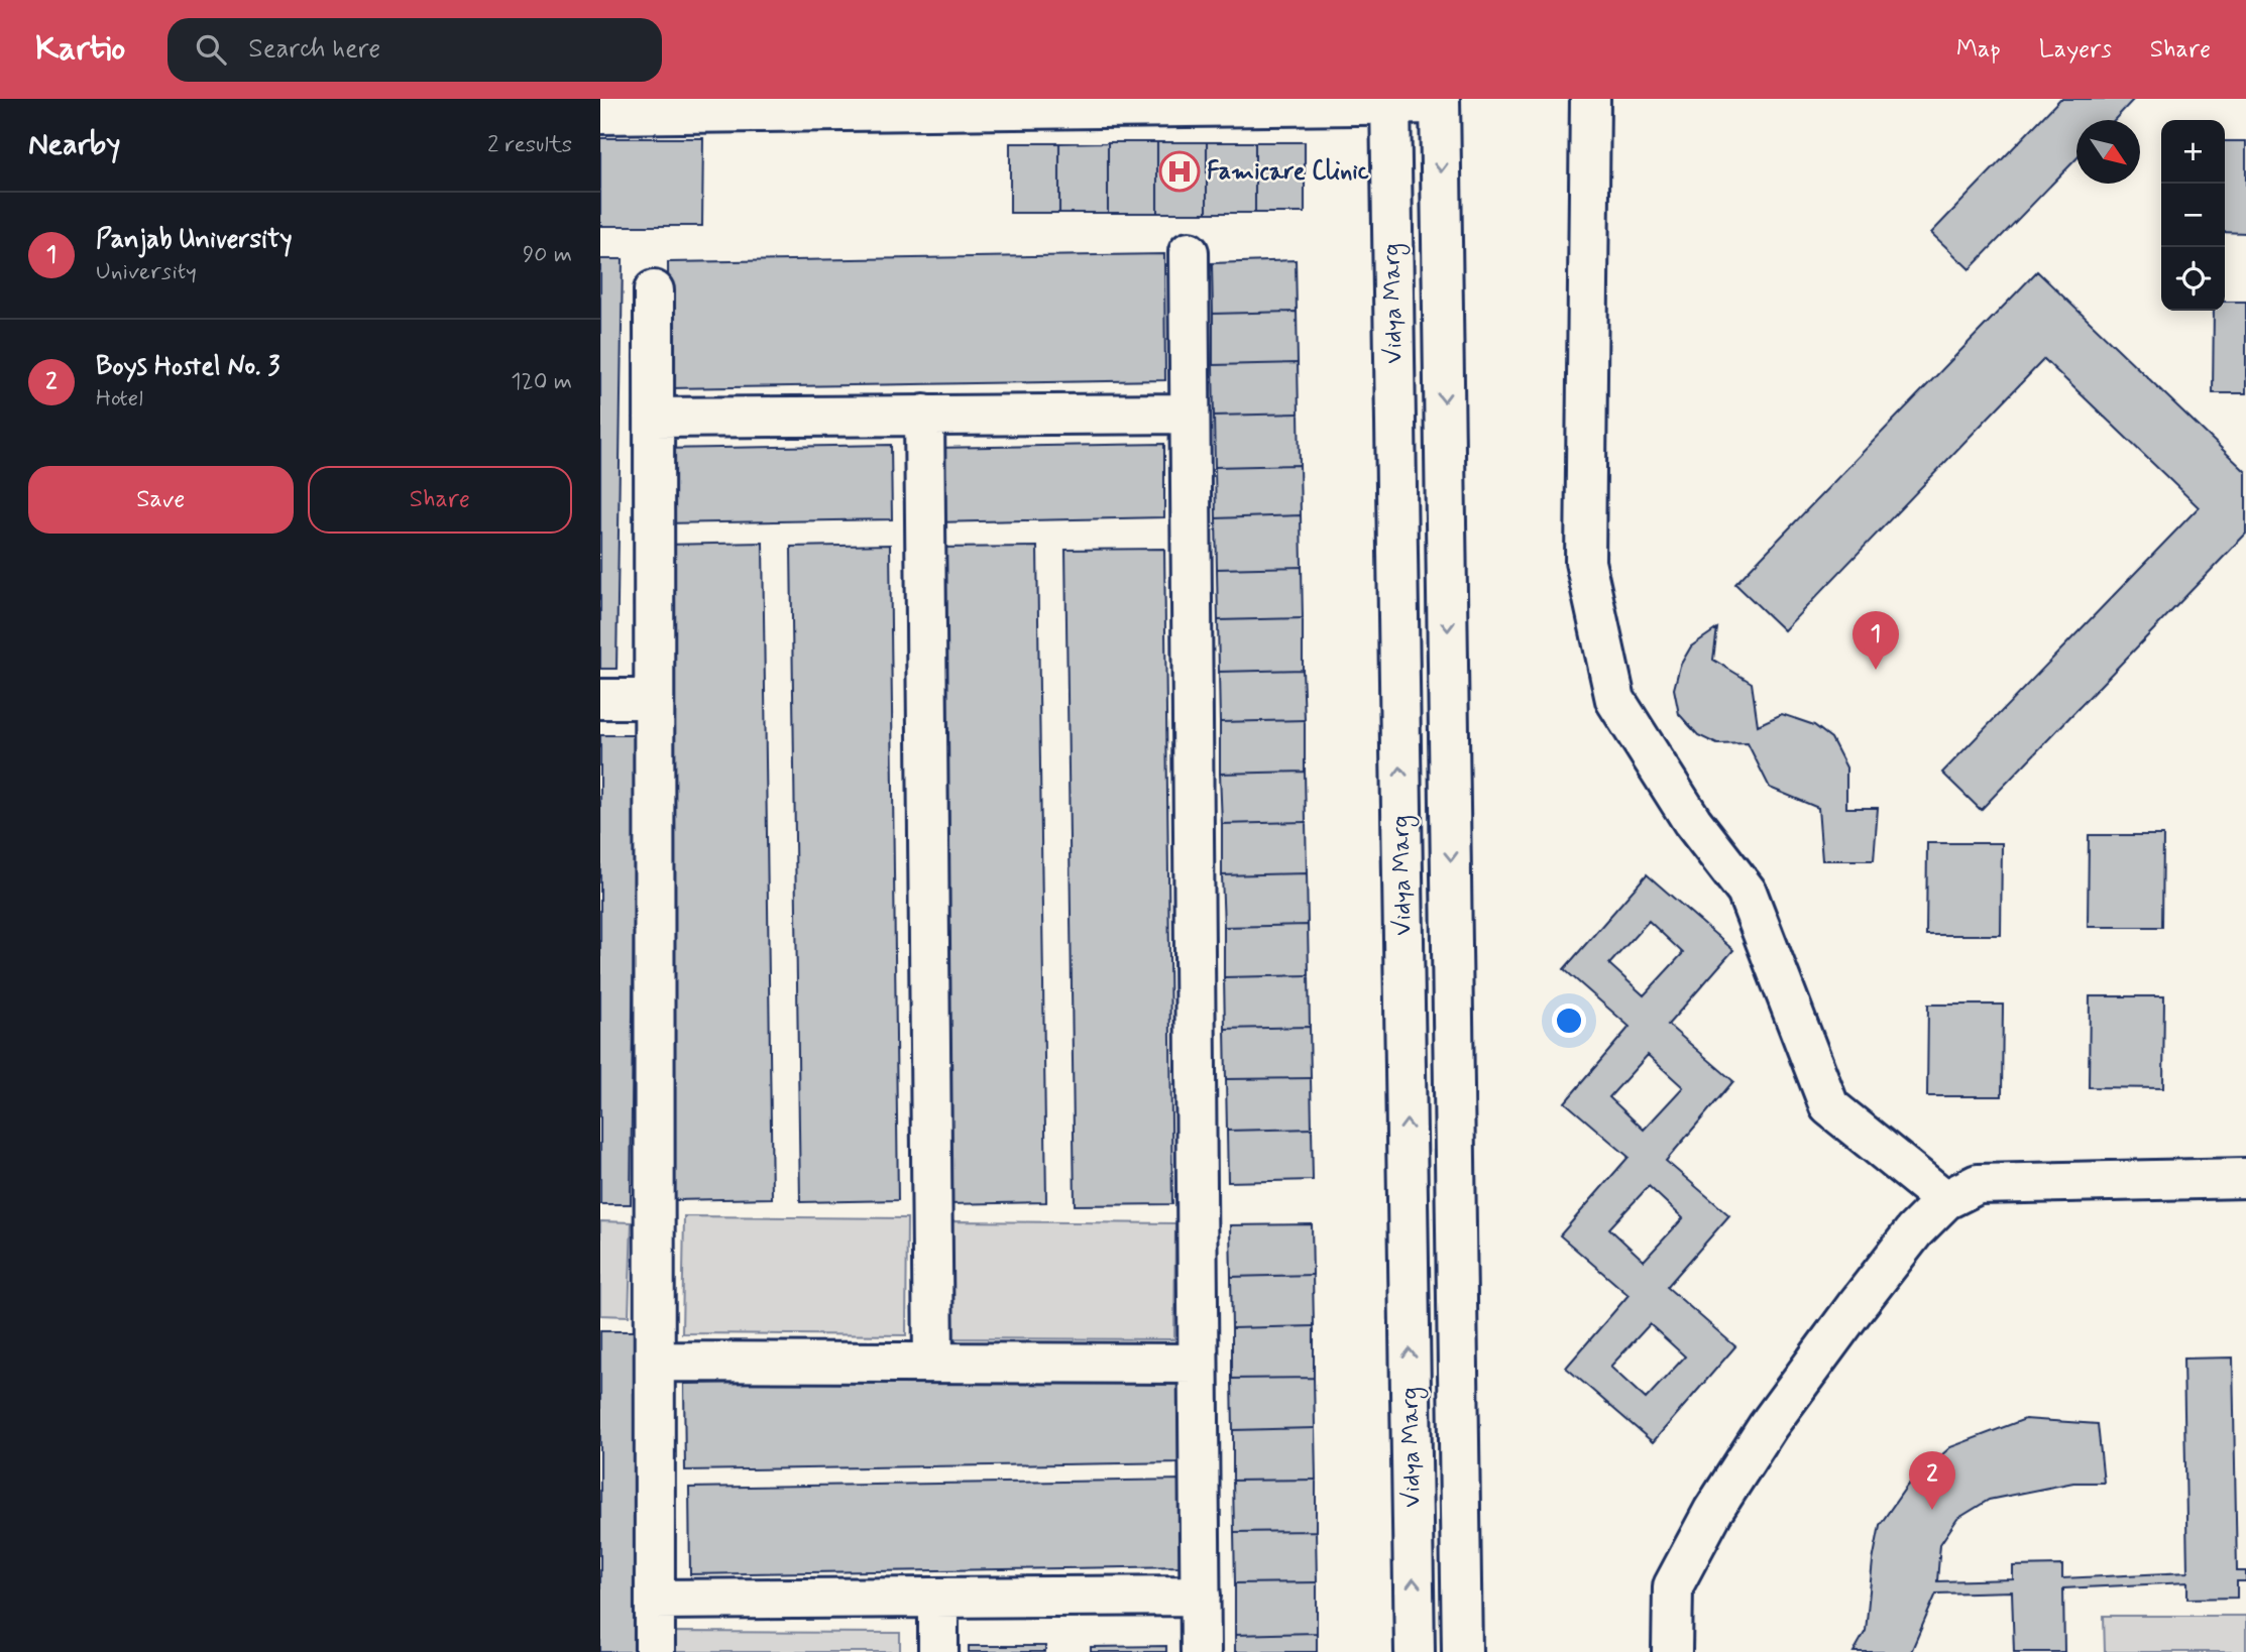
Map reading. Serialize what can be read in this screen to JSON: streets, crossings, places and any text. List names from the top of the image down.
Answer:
{
  "streets": {
    "street": ["Vidya Marg"]
  },
  "places": {
    "hospital": ["Famicare Clinic"]
  },
  "north": "bottom right",
  "page": {
    "header": "Kartio",
    "search": "Search here",
    "nav": ["Map", "Layers", "Share"],
    "heading": ["Nearby", "2 results"],
    "map_buttons": ["+", "−"],
    "list": [
      {
        "mark": "1",
        "name": "Panjab University",
        "note": "University",
        "value": "90 m"
      },
      {
        "mark": "2",
        "name": "Boys Hostel No. 3",
        "note": "Hotel",
        "value": "120 m"
      }
    ],
    "buttons": ["Save", "Share"],
    "pins": ["1", "2"]
  }
}
